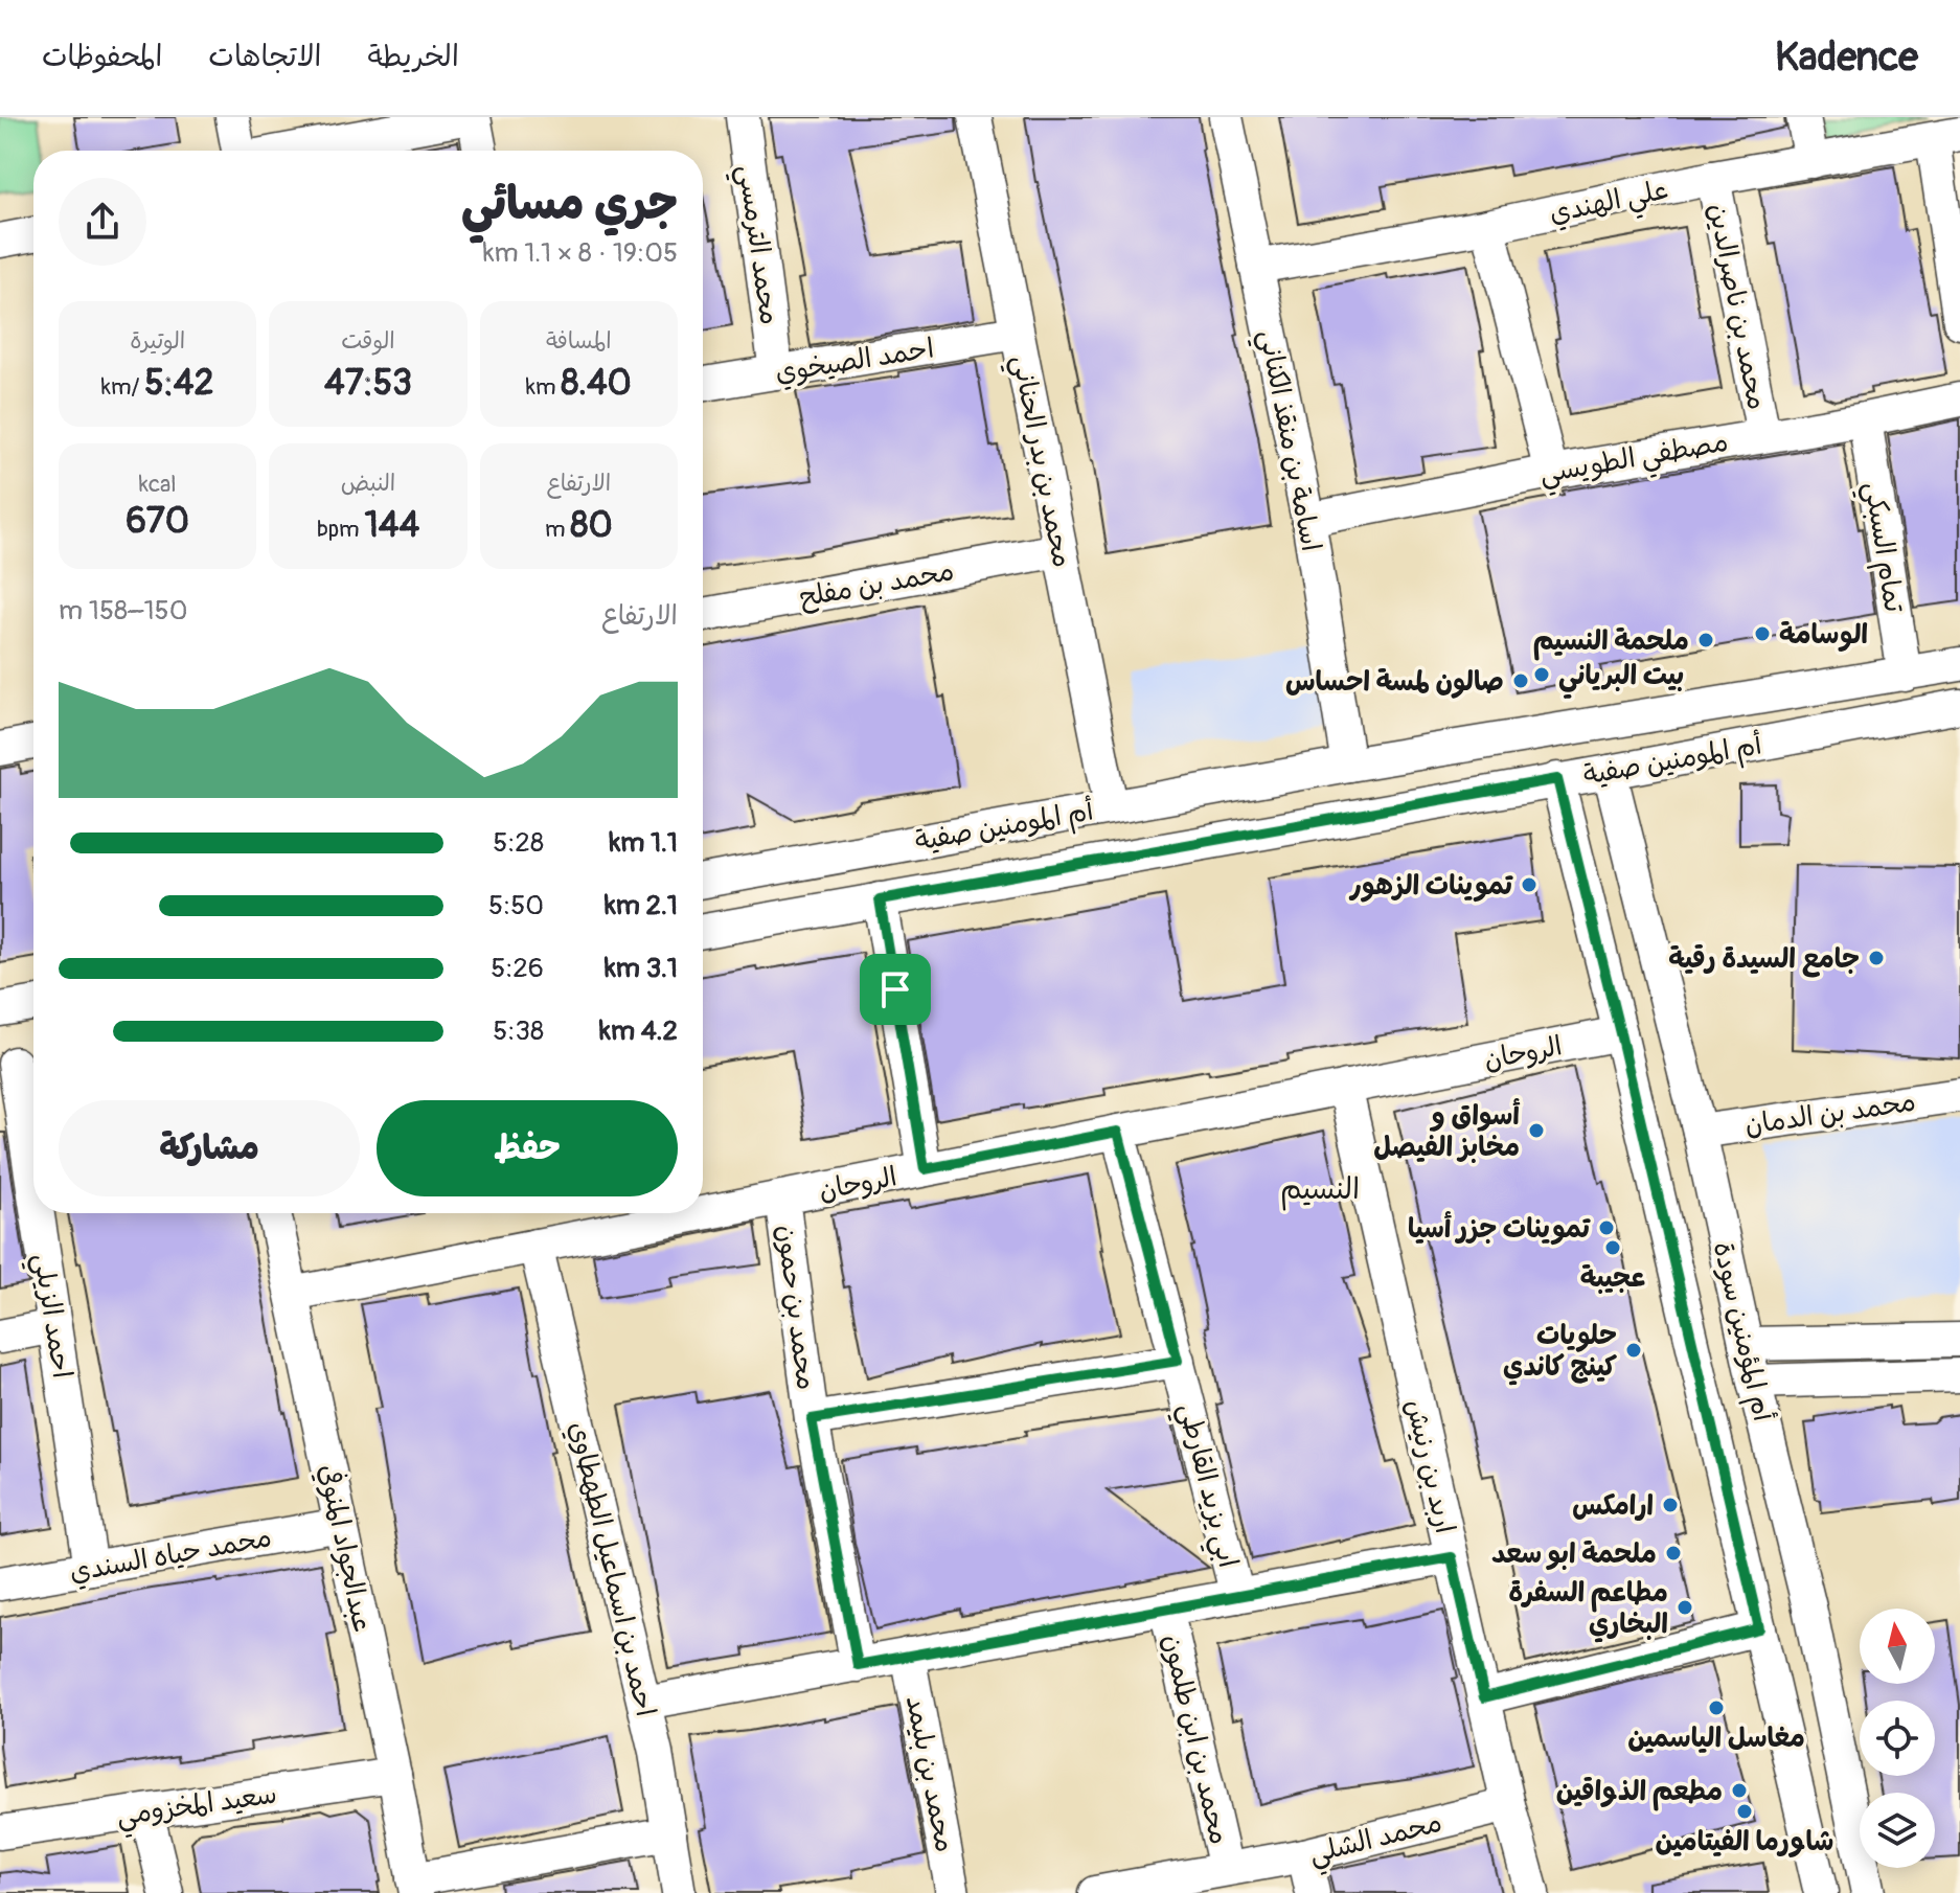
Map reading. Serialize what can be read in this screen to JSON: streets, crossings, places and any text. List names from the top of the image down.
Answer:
{
  "streets": {
    "street": [
      "علي الهندي",
      "محمد الترمسي",
      "محمد بن ناصرالدين",
      "احمد الصيخوي",
      "اسامة بن منقذ الكناني",
      "مصطفي الطويسي",
      "محمد بن بدر الحناني",
      "تمام السبكي",
      "محمد بن مفلح",
      "أم المومنين صفية",
      "الروحان",
      "محمد بن الدمان",
      "محمد بن حمون",
      "احمد الزيلي",
      "أم المؤمنين سودة",
      "اربد بن رنيش",
      "ابي يزيد القارطي",
      "عبدالجواد المنوفي",
      "محمد حياه السندي",
      "احمد بن اسماعيل الطهطاوي",
      "محمد بن ابن طلمون",
      "محمد بن بليمد",
      "سعيد المخزومي",
      "محمد الشلي"
    ]
  },
  "crossings": [
    ["علي الهندي", "محمد بن ناصرالدين"],
    ["علي الهندي", "اسامة بن منقذ الكناني"],
    ["محمد الترمسي", "احمد الصيخوي"],
    ["محمد بن ناصرالدين", "مصطفي الطويسي"],
    ["احمد الصيخوي", "محمد بن بدر الحناني"],
    ["اسامة بن منقذ الكناني", "مصطفي الطويسي"],
    ["اسامة بن منقذ الكناني", "أم المومنين صفية"],
    ["مصطفي الطويسي", "تمام السبكي"],
    ["محمد بن بدر الحناني", "محمد بن مفلح"],
    ["محمد بن بدر الحناني", "أم المومنين صفية"],
    ["تمام السبكي", "أم المومنين صفية"],
    ["أم المومنين صفية", "أم المؤمنين سودة"],
    ["الروحان", "محمد بن حمون"],
    ["الروحان", "أم المؤمنين سودة"],
    ["الروحان", "اربد بن رنيش"],
    ["الروحان", "ابي يزيد القارطي"],
    ["الروحان", "عبدالجواد المنوفي"],
    ["الروحان", "احمد بن اسماعيل الطهطاوي"],
    ["محمد بن الدمان", "أم المؤمنين سودة"],
    ["احمد الزيلي", "محمد حياه السندي"],
    ["اربد بن رنيش", "محمد الشلي"],
    ["عبدالجواد المنوفي", "محمد حياه السندي"],
    ["عبدالجواد المنوفي", "سعيد المخزومي"],
    ["محمد بن ابن طلمون", "محمد الشلي"]
  ],
  "districts": ["النسيم"],
  "places": [
    "الوسامة",
    "ملحمة النسيم",
    "بيت البرياني",
    "صالون لمسة احساس",
    "تموينات الزهور",
    "جامع السيدة رقية",
    "أسواق و مخابز الفيصل",
    "تموينات جزر أسيا",
    "عجيبة",
    "حلويات كينج كاندي",
    "ارامكس",
    "ملحمة ابو سعد",
    "مطاعم السفرة البخاري",
    "مغاسل الياسمين",
    "مطعم الذواقين",
    "شاورما الفيتامين"
  ],
  "north": "top",
  "page": {
    "header": "Kadence",
    "nav": ["الخريطة", "الاتجاهات", "المحفوظات"],
    "heading": ["جري مسائي", "19:05 · 8 × 1.1 km"],
    "stats": [
      ["المسافة", "8.40 km"],
      ["الوقت", "47:53"],
      ["الوتيرة", "5:42 /km"],
      ["الارتفاع", "80 m"],
      ["النبض", "144 bpm"],
      ["kcal", "670"]
    ],
    "chart": ["الارتفاع", "150–158 m"],
    "list": [
      {
        "name": "1.1 km",
        "note": "5:28"
      },
      {
        "name": "2.1 km",
        "note": "5:50"
      },
      {
        "name": "3.1 km",
        "note": "5:26"
      },
      {
        "name": "4.2 km",
        "note": "5:38"
      }
    ],
    "buttons": ["حفظ", "مشاركة"]
  }
}
